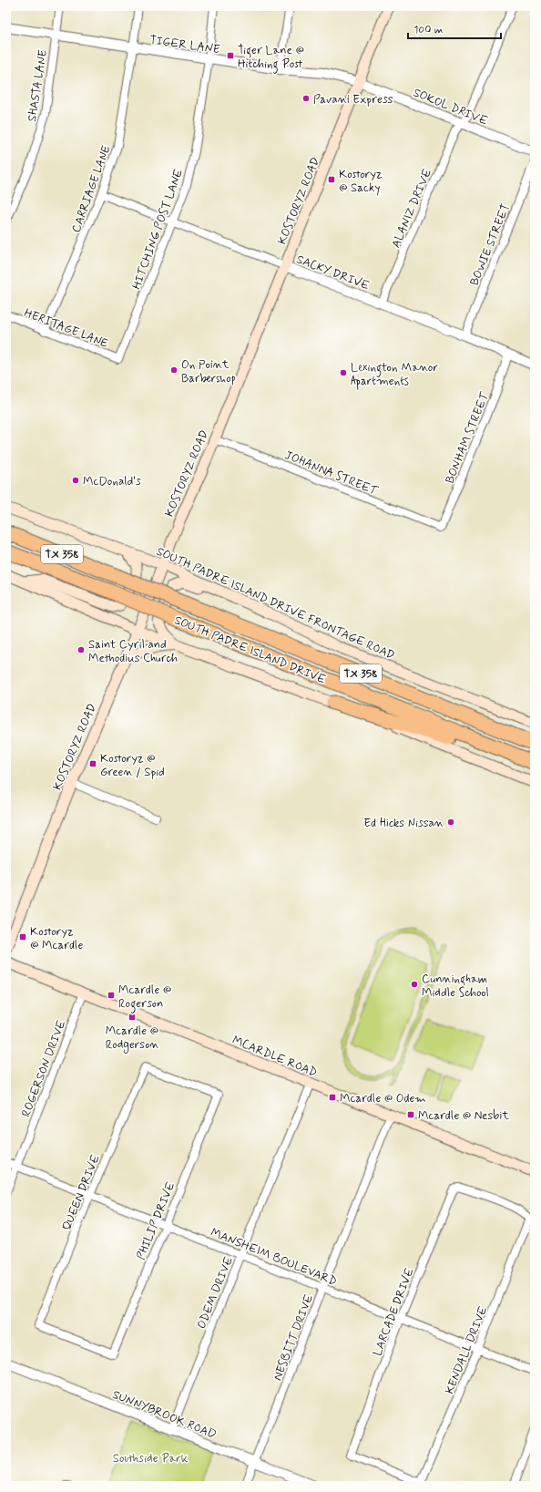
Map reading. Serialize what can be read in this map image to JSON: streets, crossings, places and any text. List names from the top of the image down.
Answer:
{
  "streets": {
    "highway": ["TX 358", "SOUTH PADRE ISLAND DRIVE"],
    "main road": ["KOSTORYZ ROAD", "SOUTH PADRE ISLAND DRIVE FRONTAGE ROAD", "MCARDLE ROAD"],
    "street": [
      "TIGER LANE",
      "SHASTA LANE",
      "SOKOL DRIVE",
      "CARRIAGE LANE",
      "ALANIZ DRIVE",
      "HITCHING POST LANE",
      "BOWIE STREET",
      "SACKY DRIVE",
      "HERITAGE LANE",
      "BONHAM STREET",
      "JOHANNA STREET",
      "ROGERSON DRIVE",
      "QUEEN DRIVE",
      "PHILIP DRIVE",
      "MANSHEIM BOULEVARD",
      "ODEM DRIVE",
      "LARCADE DRIVE",
      "NESBITT DRIVE",
      "KENDALL DRIVE",
      "SUNNYBROOK ROAD"
    ]
  },
  "crossings": [
    ["TIGER LANE", "SHASTA LANE"],
    ["TIGER LANE", "SOKOL DRIVE"],
    ["TIGER LANE", "CARRIAGE LANE"],
    ["TIGER LANE", "KOSTORYZ ROAD"],
    ["TIGER LANE", "HITCHING POST LANE"],
    ["SOKOL DRIVE", "KOSTORYZ ROAD"],
    ["SOKOL DRIVE", "ALANIZ DRIVE"],
    ["CARRIAGE LANE", "SACKY DRIVE"],
    ["CARRIAGE LANE", "HERITAGE LANE"],
    ["KOSTORYZ ROAD", "SACKY DRIVE"],
    ["KOSTORYZ ROAD", "JOHANNA STREET"],
    ["KOSTORYZ ROAD", "SOUTH PADRE ISLAND DRIVE FRONTAGE ROAD"],
    ["ALANIZ DRIVE", "SACKY DRIVE"],
    ["HITCHING POST LANE", "SACKY DRIVE"],
    ["HITCHING POST LANE", "HERITAGE LANE"],
    ["BOWIE STREET", "SACKY DRIVE"],
    ["SACKY DRIVE", "BONHAM STREET"],
    ["BONHAM STREET", "JOHANNA STREET"],
    ["MCARDLE ROAD", "ROGERSON DRIVE"],
    ["MCARDLE ROAD", "ODEM DRIVE"],
    ["MCARDLE ROAD", "NESBITT DRIVE"],
    ["ROGERSON DRIVE", "MANSHEIM BOULEVARD"],
    ["QUEEN DRIVE", "PHILIP DRIVE"],
    ["QUEEN DRIVE", "MANSHEIM BOULEVARD"],
    ["PHILIP DRIVE", "MANSHEIM BOULEVARD"],
    ["MANSHEIM BOULEVARD", "ODEM DRIVE"],
    ["MANSHEIM BOULEVARD", "LARCADE DRIVE"],
    ["MANSHEIM BOULEVARD", "NESBITT DRIVE"],
    ["MANSHEIM BOULEVARD", "KENDALL DRIVE"],
    ["ODEM DRIVE", "SUNNYBROOK ROAD"],
    ["LARCADE DRIVE", "KENDALL DRIVE"],
    ["NESBITT DRIVE", "SUNNYBROOK ROAD"]
  ],
  "parks": ["Southside Park"],
  "places": {
    "transit": [
      "Tiger Lane @ Hitching Post",
      "Kostoryz @ Sacky",
      "Kostoryz @ Green / Spid",
      "Kostoryz @ Mcardle",
      "Mcardle @ Rogerson",
      "Mcardle @ Rodgerson",
      "Mcardle @ Odem",
      "Mcardle @ Nesbit"
    ],
    "other": [
      "Pavani Express",
      "On Point Barbershop",
      "Lexington Manor Apartments",
      "McDonald's",
      "Saint Cyril and Methodius Church",
      "Ed Hicks Nissan",
      "Cunningham Middle School"
    ]
  },
  "scale_bar": "100 m"
}
